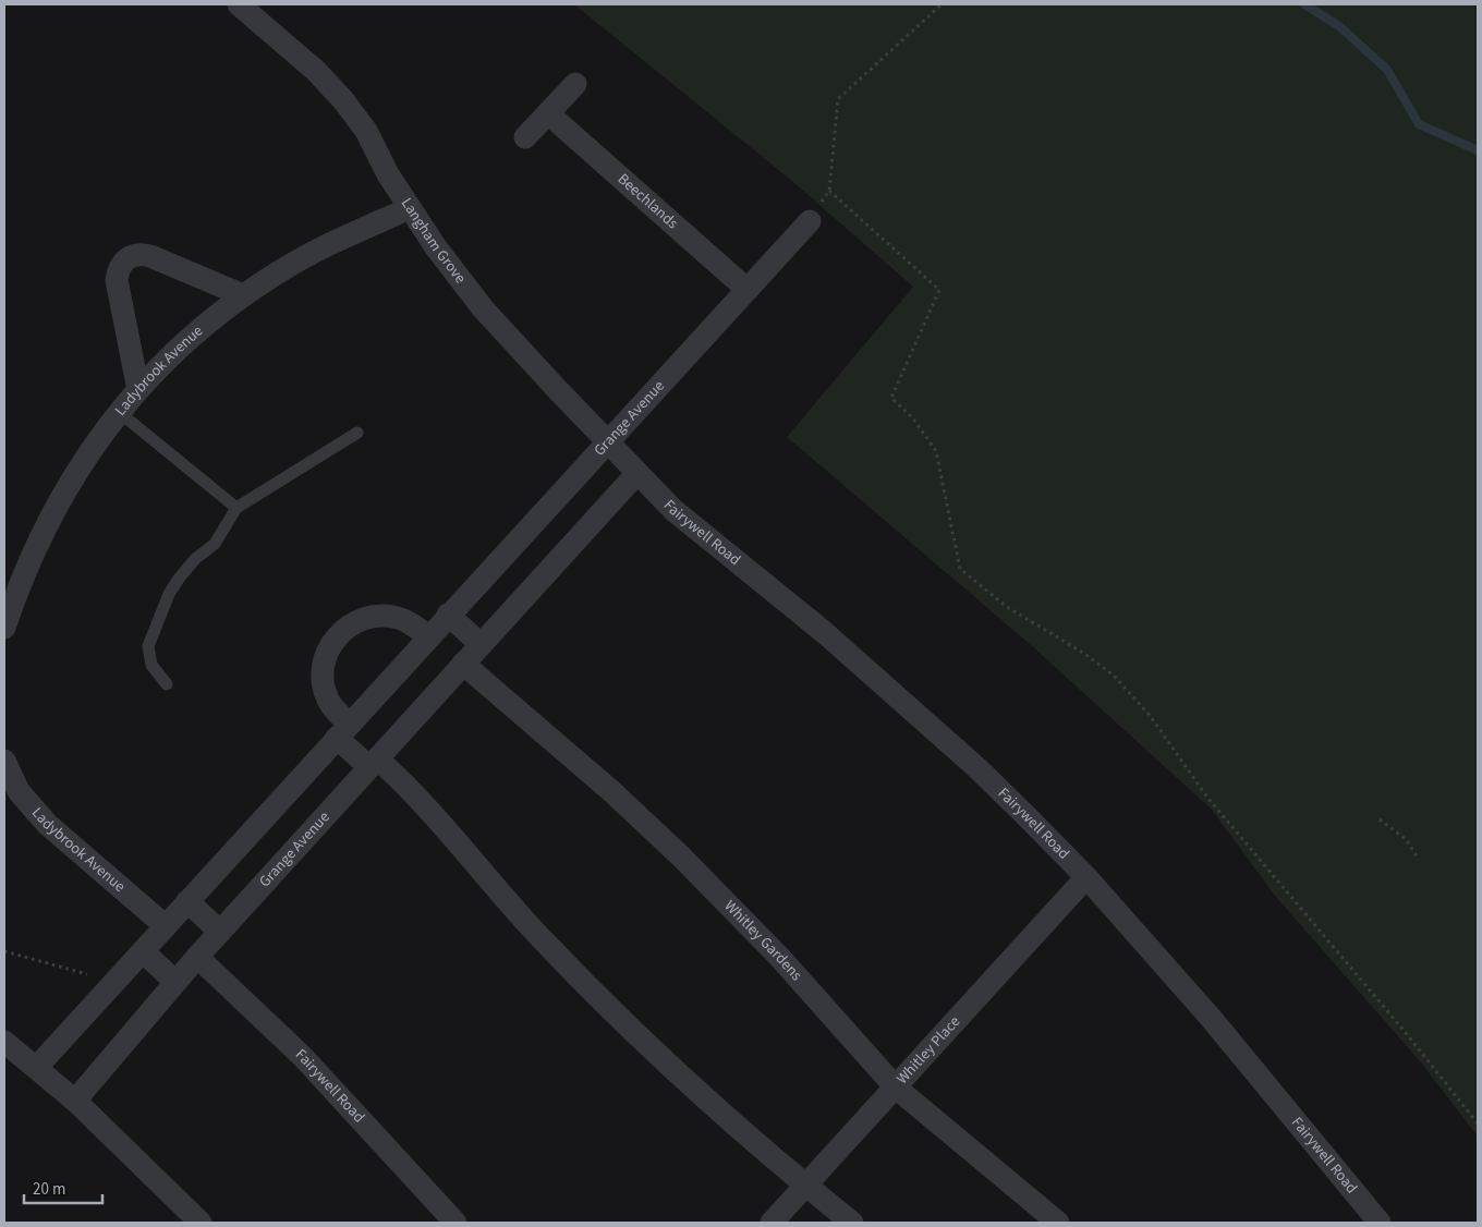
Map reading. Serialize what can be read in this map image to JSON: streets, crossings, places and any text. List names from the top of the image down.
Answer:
{
  "streets": {
    "street": [
      "Beechlands",
      "Langham Grove",
      "Ladybrook Avenue",
      "Grange Avenue",
      "Fairywell Road",
      "Whitley Gardens",
      "Whitley Place"
    ]
  },
  "crossings": [
    ["Beechlands", "Grange Avenue"],
    ["Langham Grove", "Ladybrook Avenue"],
    ["Langham Grove", "Grange Avenue"],
    ["Langham Grove", "Fairywell Road"],
    ["Ladybrook Avenue", "Grange Avenue"],
    ["Grange Avenue", "Fairywell Road"],
    ["Grange Avenue", "Whitley Gardens"],
    ["Fairywell Road", "Whitley Place"],
    ["Whitley Gardens", "Whitley Place"]
  ],
  "scale_bar": "20 m"
}
